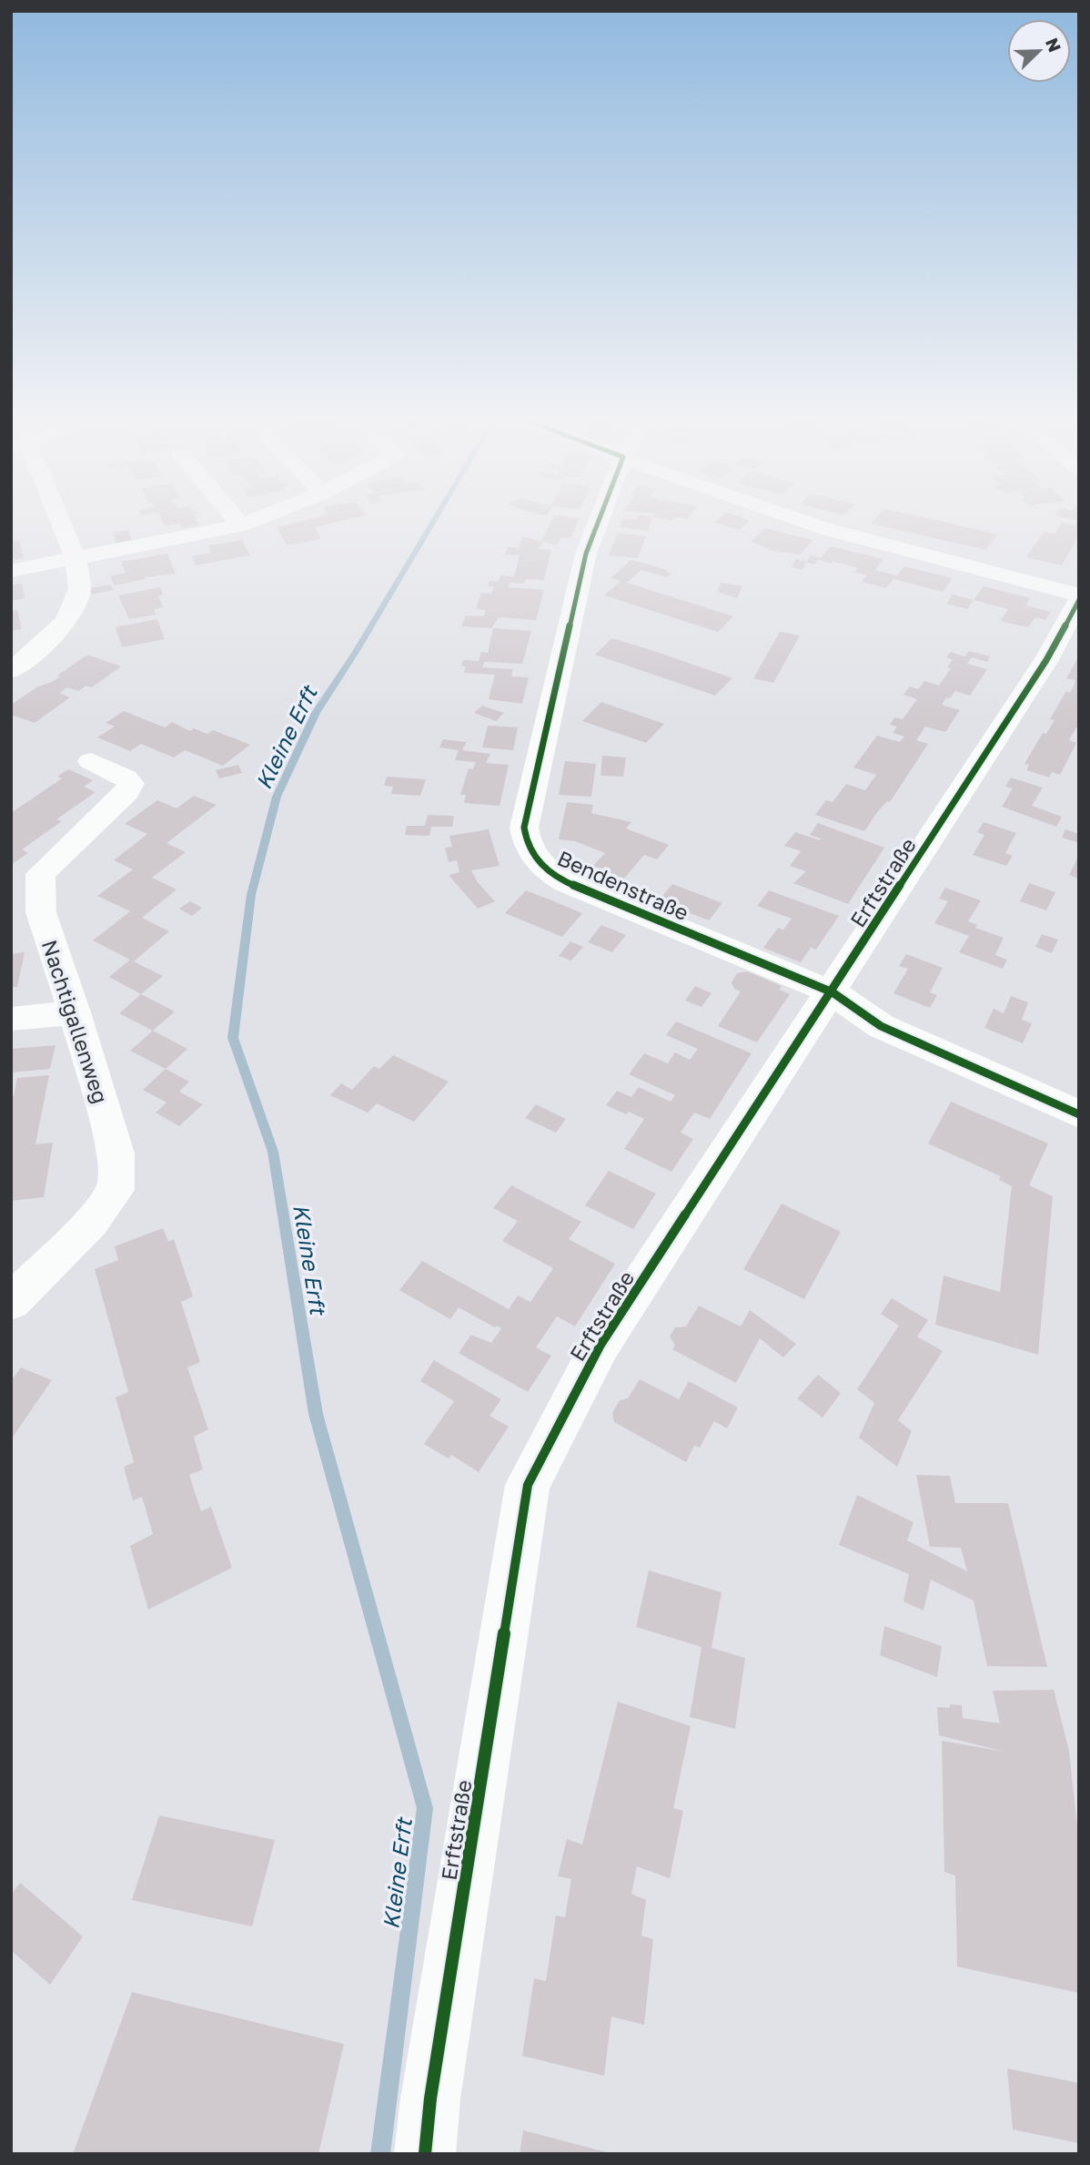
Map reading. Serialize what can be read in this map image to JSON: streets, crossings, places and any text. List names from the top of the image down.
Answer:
{
  "streets": {
    "street": ["Erftstraße", "Bendenstraße", "Nachtigallenweg"]
  },
  "crossings": [
    ["Erftstraße", "Bendenstraße"]
  ],
  "water": ["Kleine Erft"],
  "north": "top right"
}
